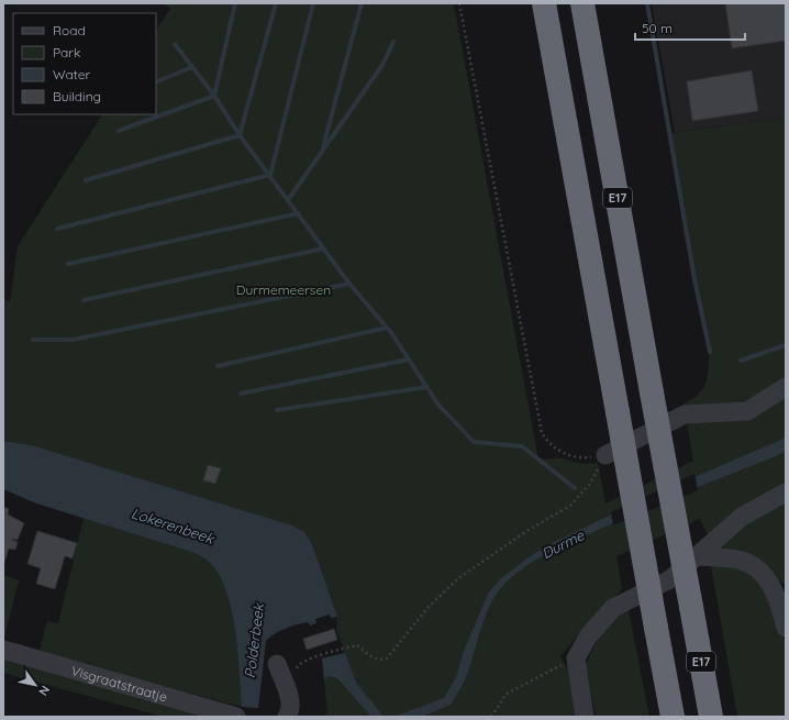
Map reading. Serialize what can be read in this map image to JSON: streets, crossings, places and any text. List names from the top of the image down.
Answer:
{
  "streets": {
    "highway": ["E17"],
    "street": ["Visgraatstraatje"]
  },
  "water": ["Lokerenbeek", "Durme", "Polderbeek"],
  "parks": ["Durmemeersen"],
  "legend": [
    "Road",
    "Park",
    "Water",
    "Building"
  ],
  "scale_bar": "50 m",
  "north": "bottom right"
}
